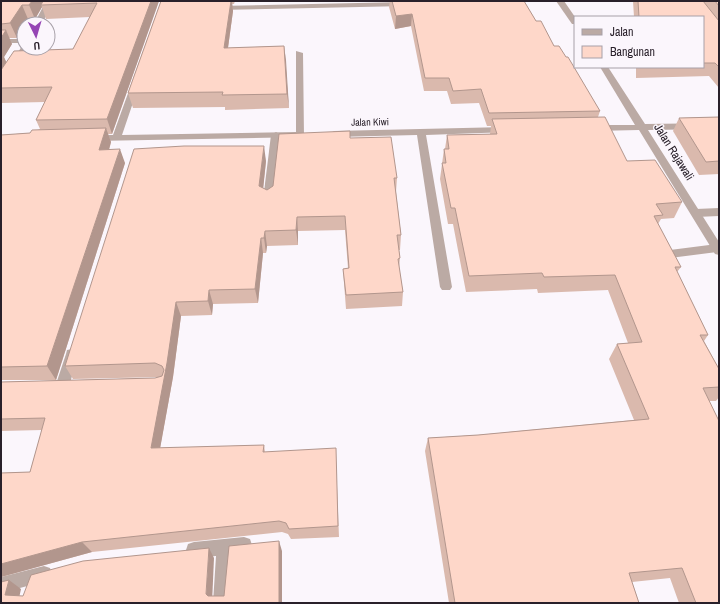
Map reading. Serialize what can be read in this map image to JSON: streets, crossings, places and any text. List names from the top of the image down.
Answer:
{
  "streets": {
    "street": ["Jalan Kiwi", "Jalan Rajawali"]
  },
  "legend": ["Jalan", "Bangunan"],
  "north": "bottom"
}
